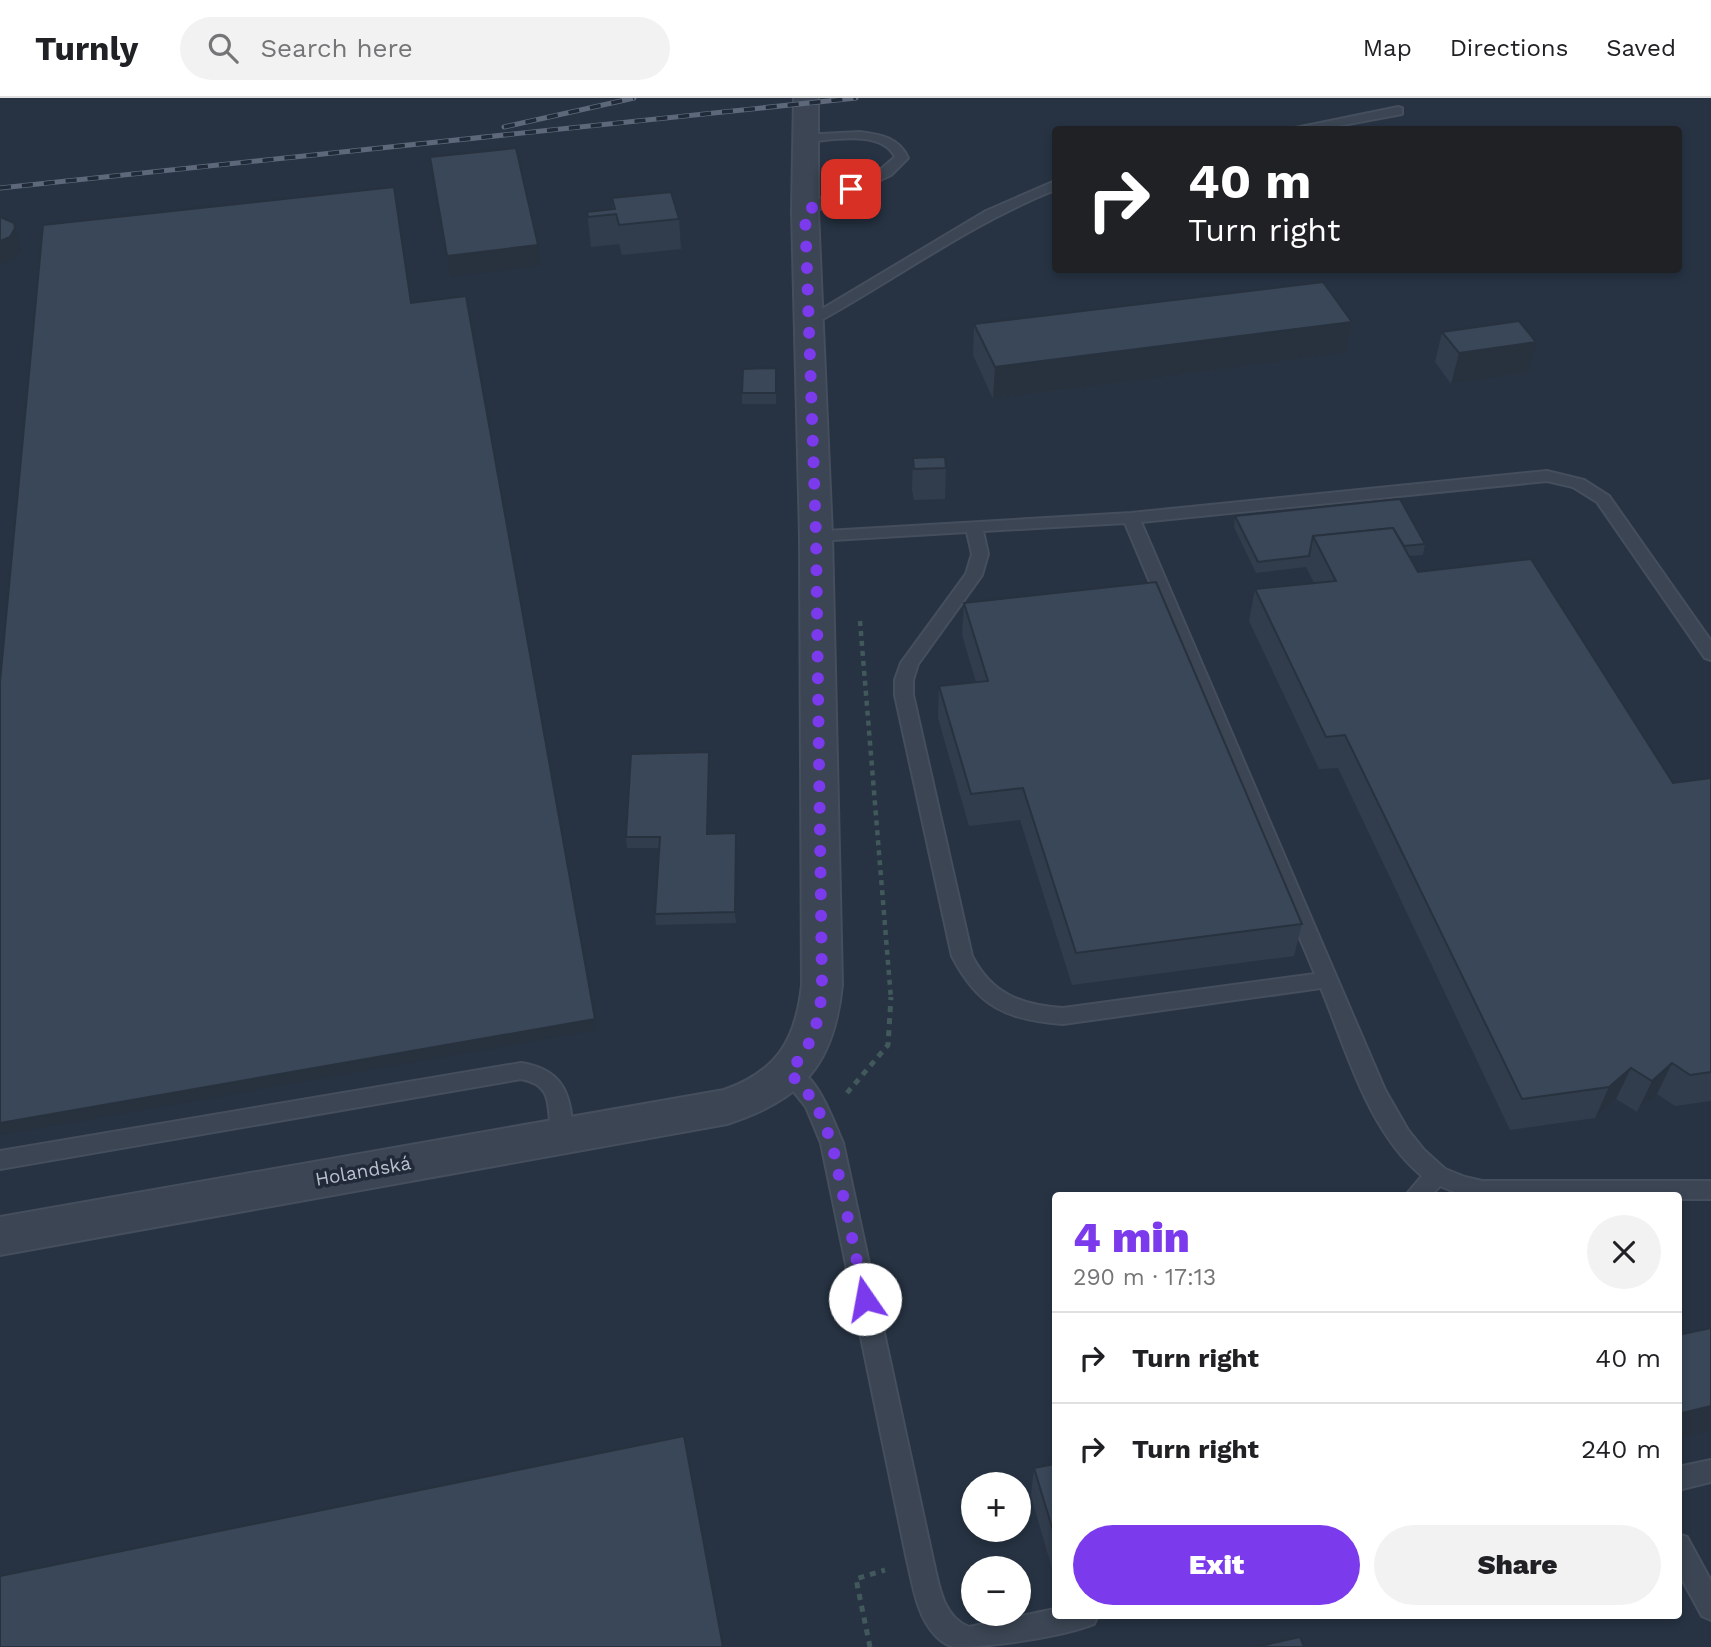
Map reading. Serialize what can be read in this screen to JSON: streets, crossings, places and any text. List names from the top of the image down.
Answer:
{
  "streets": {
    "street": ["Holandská"]
  },
  "page": {
    "header": "Turnly",
    "search": "Search here",
    "nav": ["Map", "Directions", "Saved"],
    "turn": ["40 m", "Turn right"],
    "heading": ["4 min", "290 m · 17:13"],
    "list": [
      {
        "name": "Turn right",
        "value": "40 m"
      },
      {
        "name": "Turn right",
        "value": "240 m"
      }
    ],
    "map_buttons": ["+", "−"],
    "buttons": ["Exit", "Share"]
  }
}
